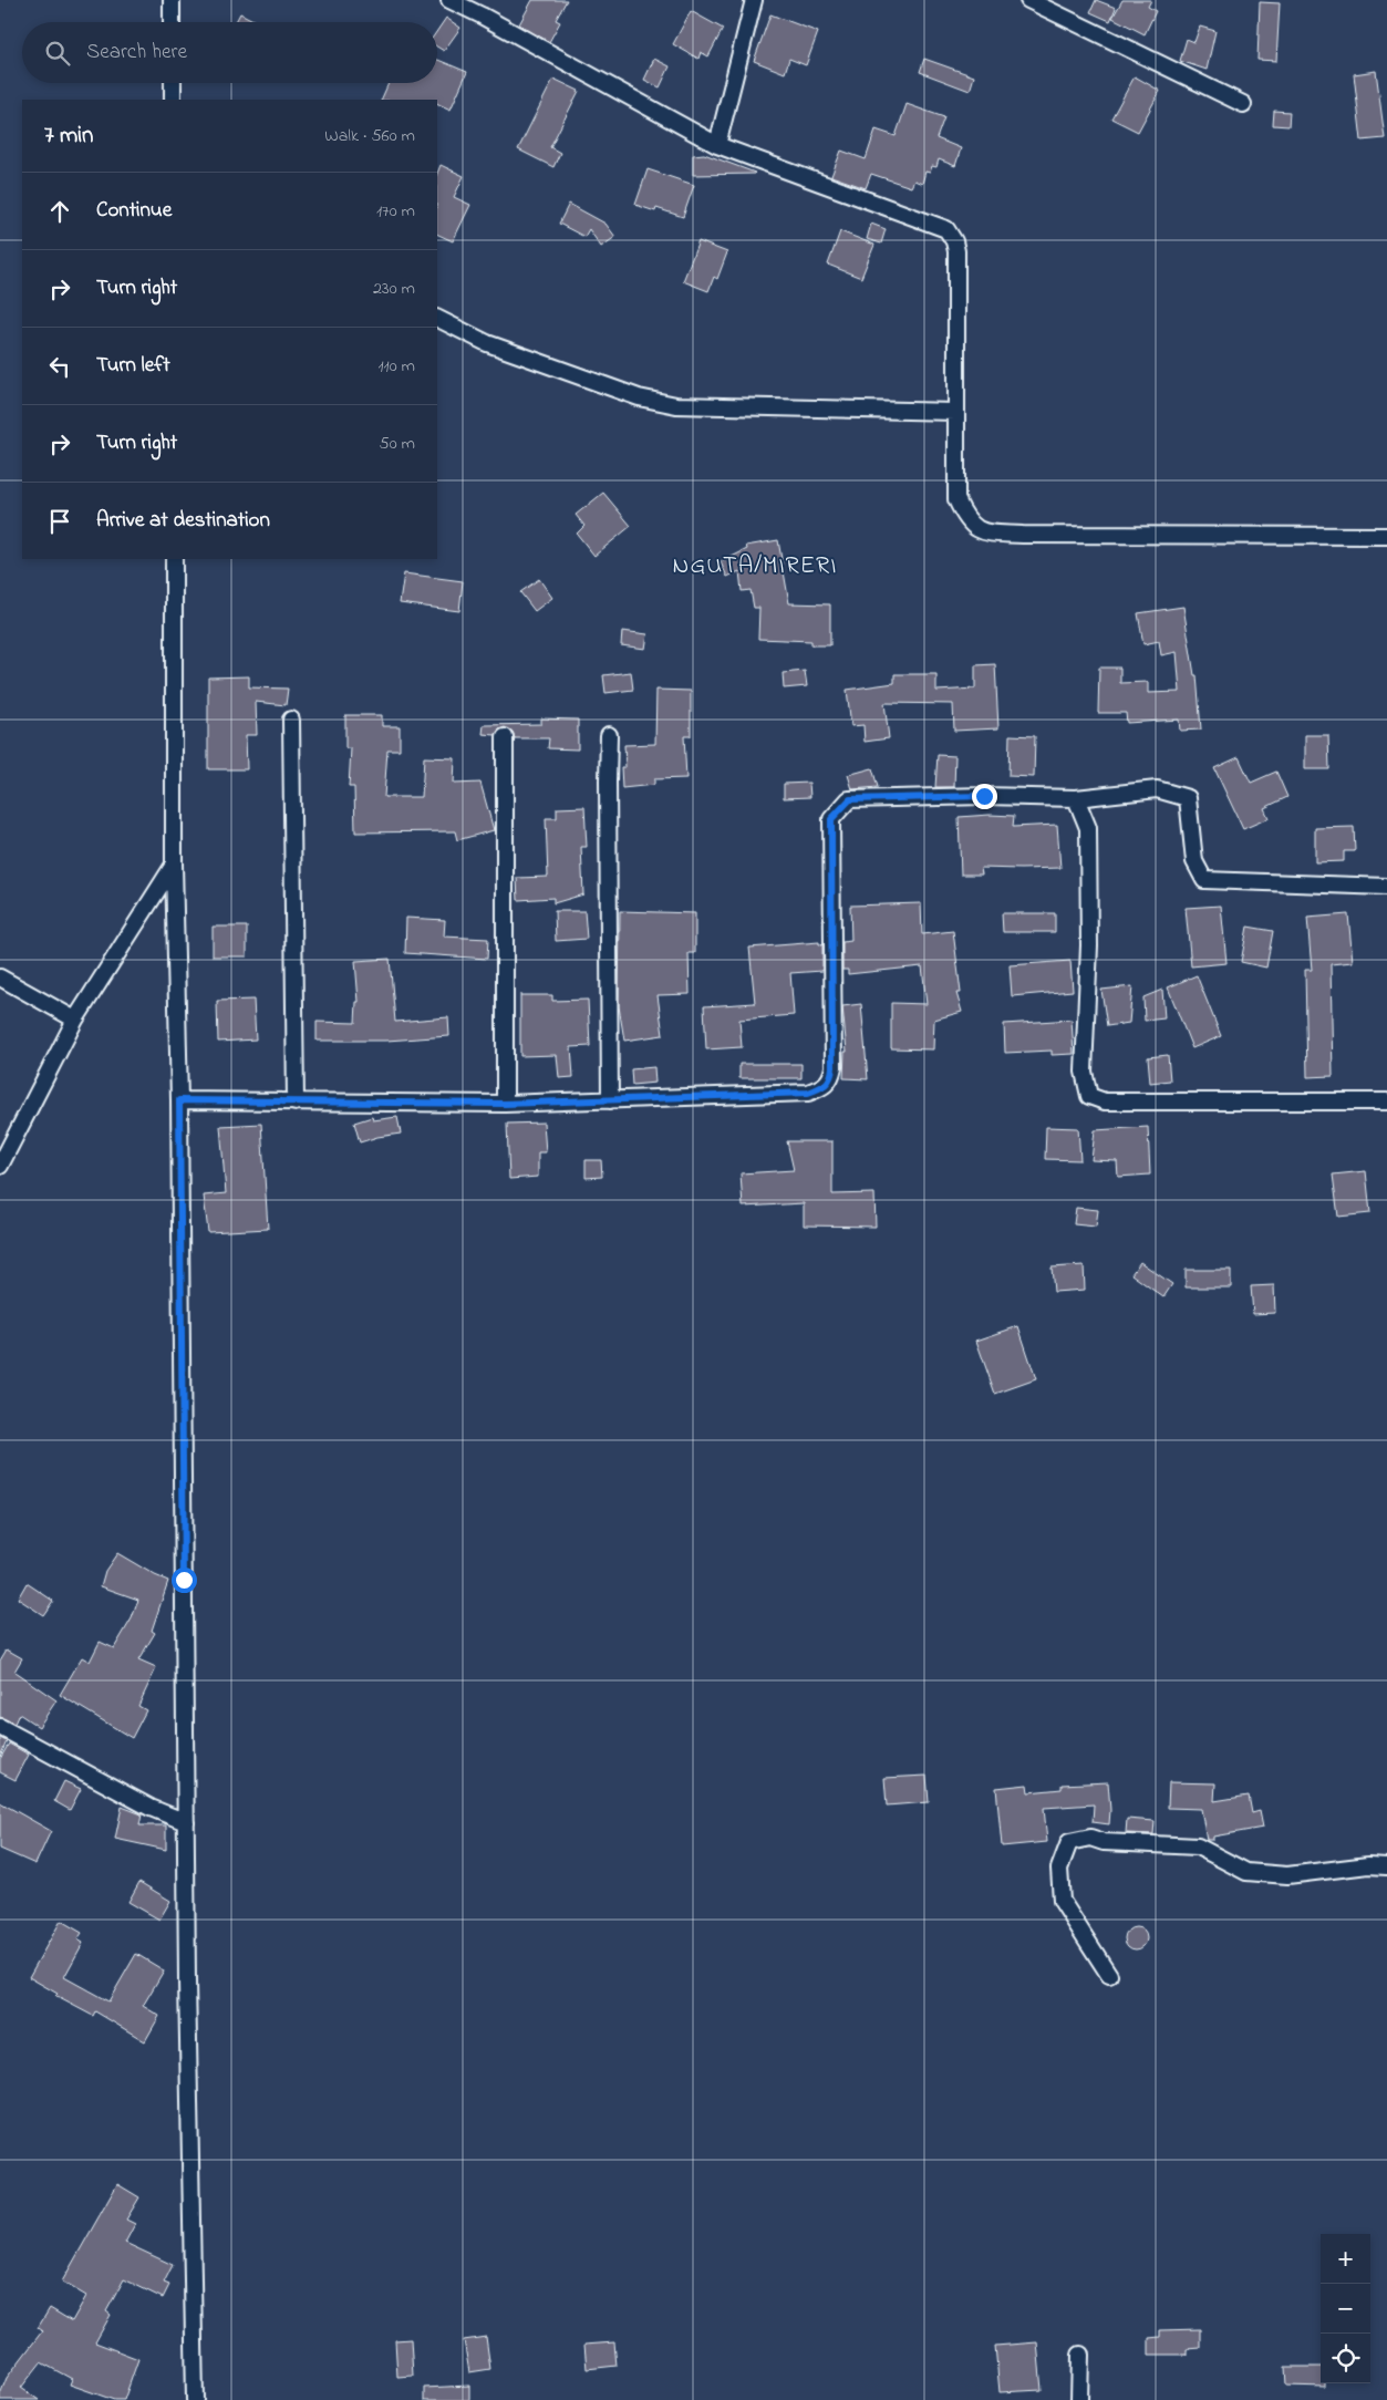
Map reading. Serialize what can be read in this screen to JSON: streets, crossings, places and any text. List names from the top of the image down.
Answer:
{
  "districts": ["NGUTA/MIRERI"],
  "page": {
    "search": "Search here",
    "heading": ["7 min", "Walk · 560 m"],
    "list": [
      ["Continue", "170 m"],
      ["Turn right", "230 m"],
      ["Turn left", "110 m"],
      ["Turn right", "50 m"],
      "Arrive at destination"
    ],
    "map_buttons": ["+", "−"]
  }
}
